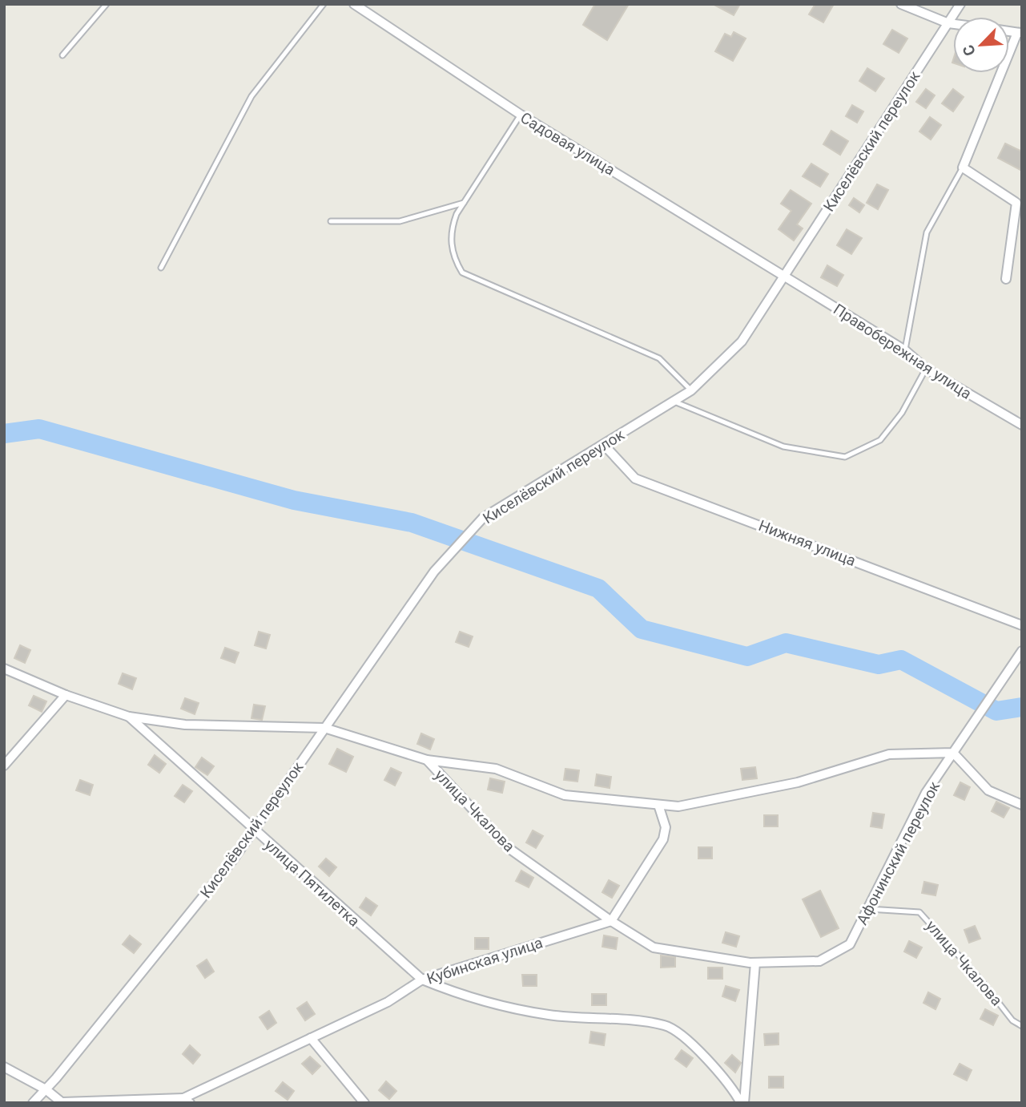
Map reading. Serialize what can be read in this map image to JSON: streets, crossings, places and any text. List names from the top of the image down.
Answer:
{
  "streets": {
    "street": [
      "Киселёвский переулок",
      "Садовая улица",
      "Правобережная улица",
      "Нижняя улица",
      "улица Чкалова",
      "Афонинский переулок",
      "улица Пятилетка",
      "Кубинская улица"
    ]
  },
  "crossings": [
    ["Киселёвский переулок", "Садовая улица"],
    ["Киселёвский переулок", "Правобережная улица"],
    ["Киселёвский переулок", "Нижняя улица"],
    ["Киселёвский переулок", "улица Пятилетка"],
    ["Садовая улица", "Правобережная улица"],
    ["улица Чкалова", "Афонинский переулок"],
    ["улица Чкалова", "улица Пятилетка"],
    ["улица Чкалова", "Кубинская улица"],
    ["улица Пятилетка", "Кубинская улица"]
  ],
  "north": "bottom left"
}
